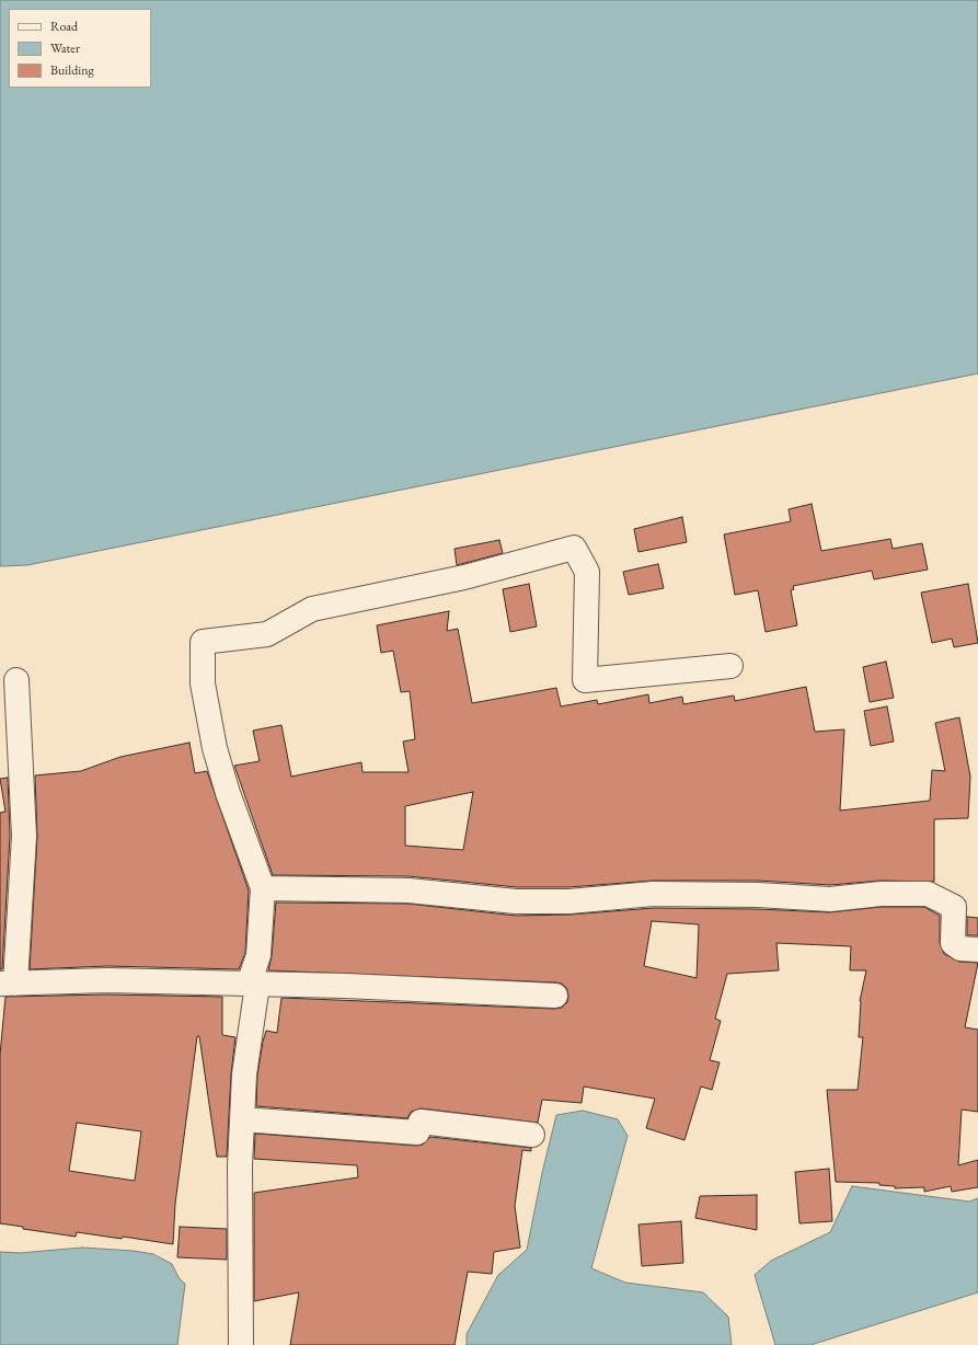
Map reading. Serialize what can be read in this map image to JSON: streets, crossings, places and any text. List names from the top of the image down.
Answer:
{
  "legend": ["Road", "Water", "Building"]
}
